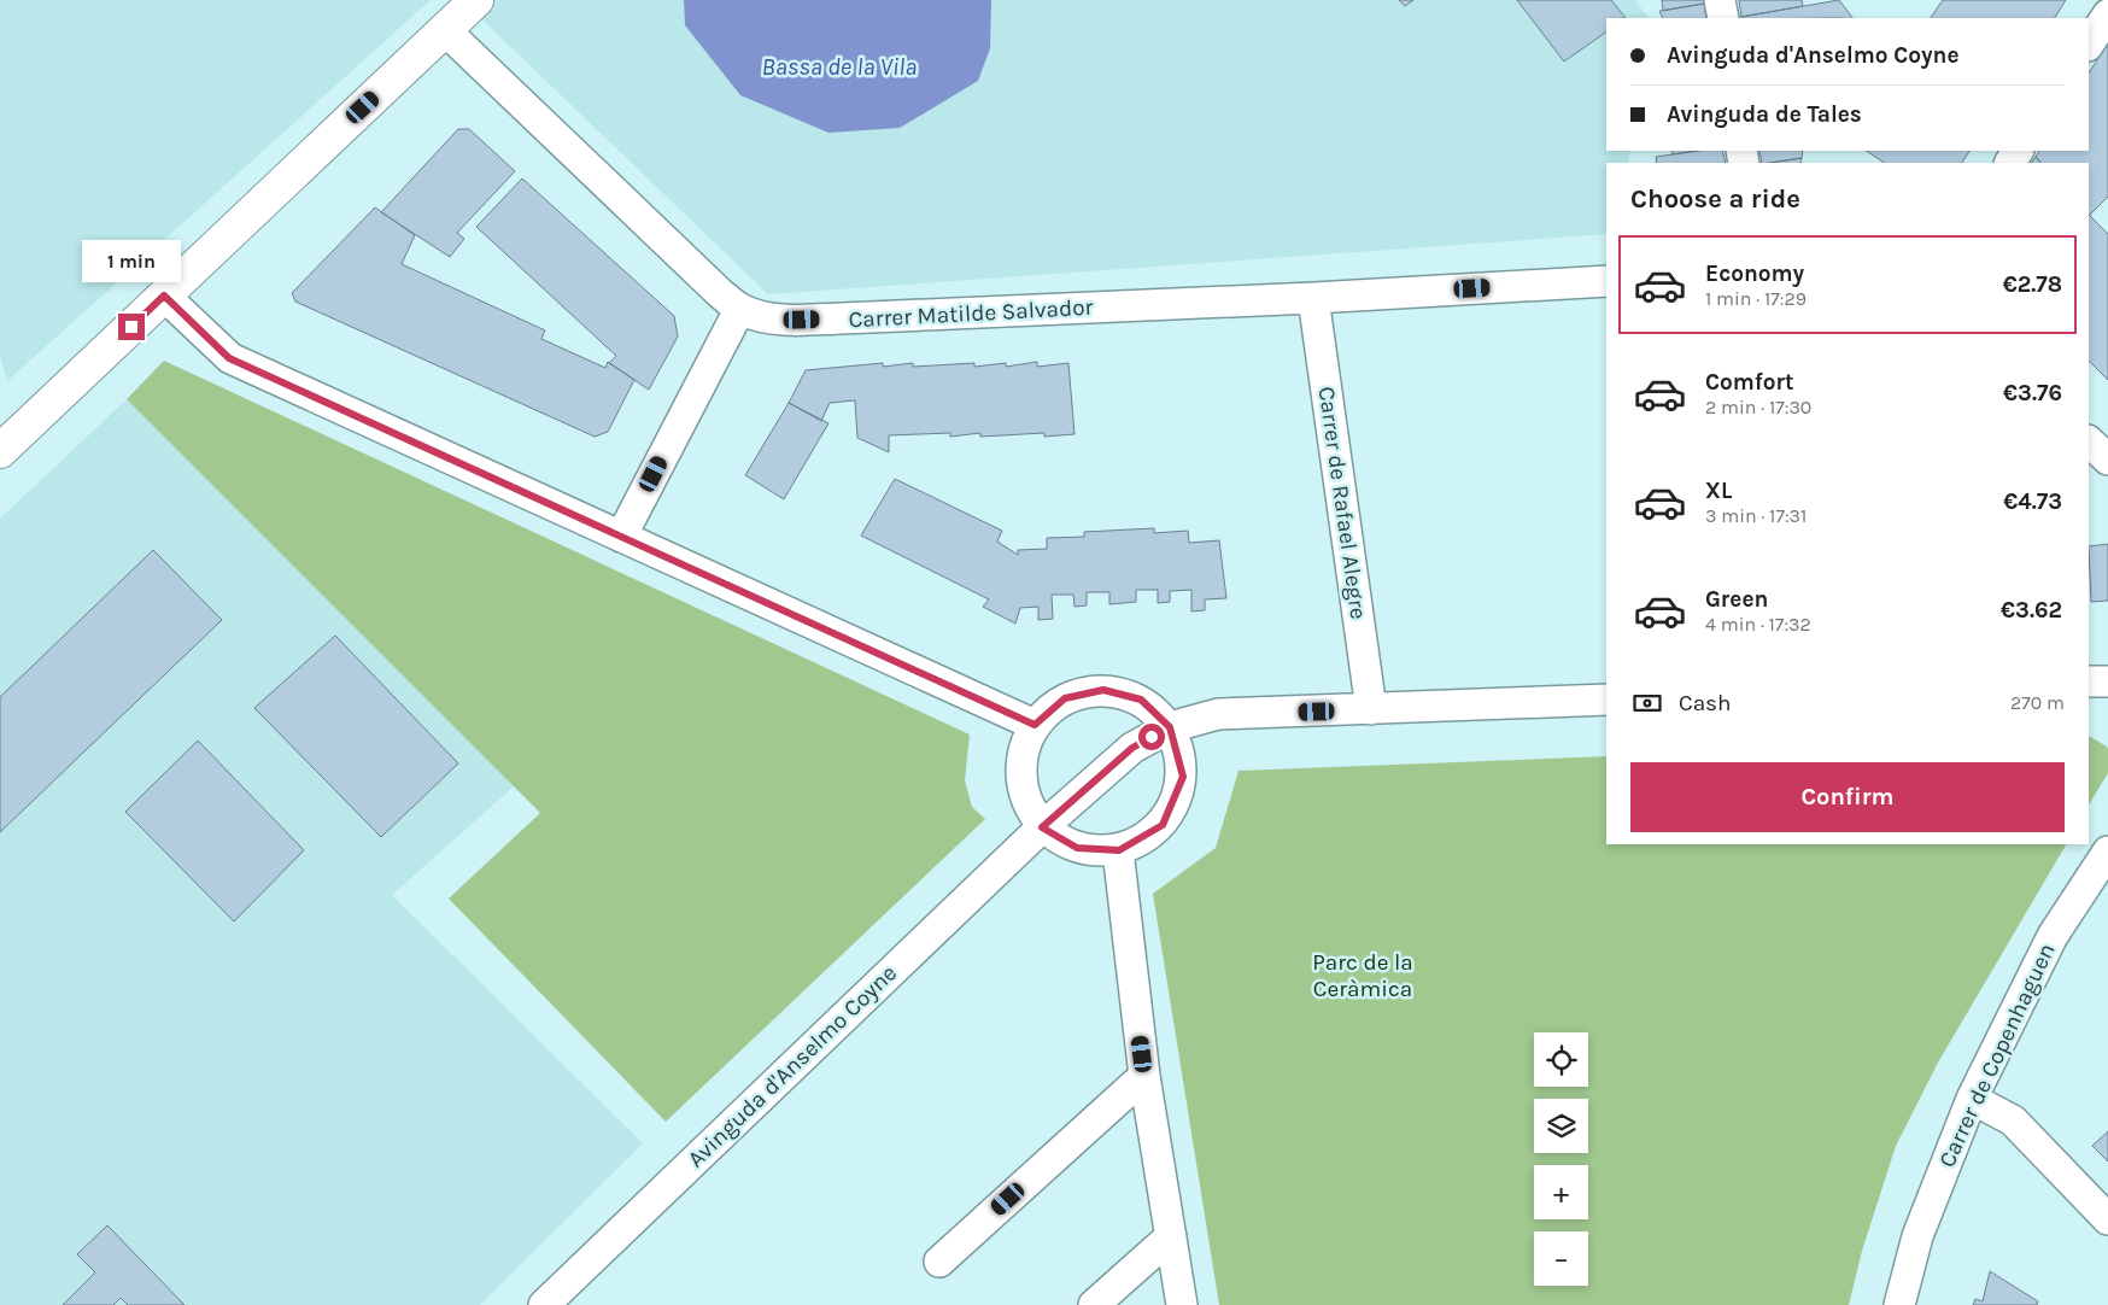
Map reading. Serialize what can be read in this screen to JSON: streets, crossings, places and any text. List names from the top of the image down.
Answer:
{
  "streets": {
    "street": [
      "Carrer Matilde Salvador",
      "Carrer de Rafael Alegre",
      "Carrer de Copenhaguen",
      "Avinguda d'Anselmo Coyne"
    ]
  },
  "crossings": [
    ["Carrer Matilde Salvador", "Carrer de Rafael Alegre"],
    ["Carrer de Rafael Alegre", "Avinguda d'Anselmo Coyne"]
  ],
  "water": ["Bassa de la Vila"],
  "parks": ["Parc de la Ceràmica"],
  "page": {
    "banner": ["Avinguda d'Anselmo Coyne", "Avinguda de Tales"],
    "heading": "Choose a ride",
    "list": [
      {
        "name": "Economy",
        "note": "1 min · 17:29",
        "value": "€2.78"
      },
      {
        "name": "Comfort",
        "note": "2 min · 17:30",
        "value": "€3.76"
      },
      {
        "name": "XL",
        "note": "3 min · 17:31",
        "value": "€4.73"
      },
      {
        "name": "Green",
        "note": "4 min · 17:32",
        "value": "€3.62"
      }
    ],
    "bubble": "1 min",
    "pay": ["Cash", "270 m"],
    "buttons": "Confirm",
    "map_buttons": ["+", "−"]
  }
}
